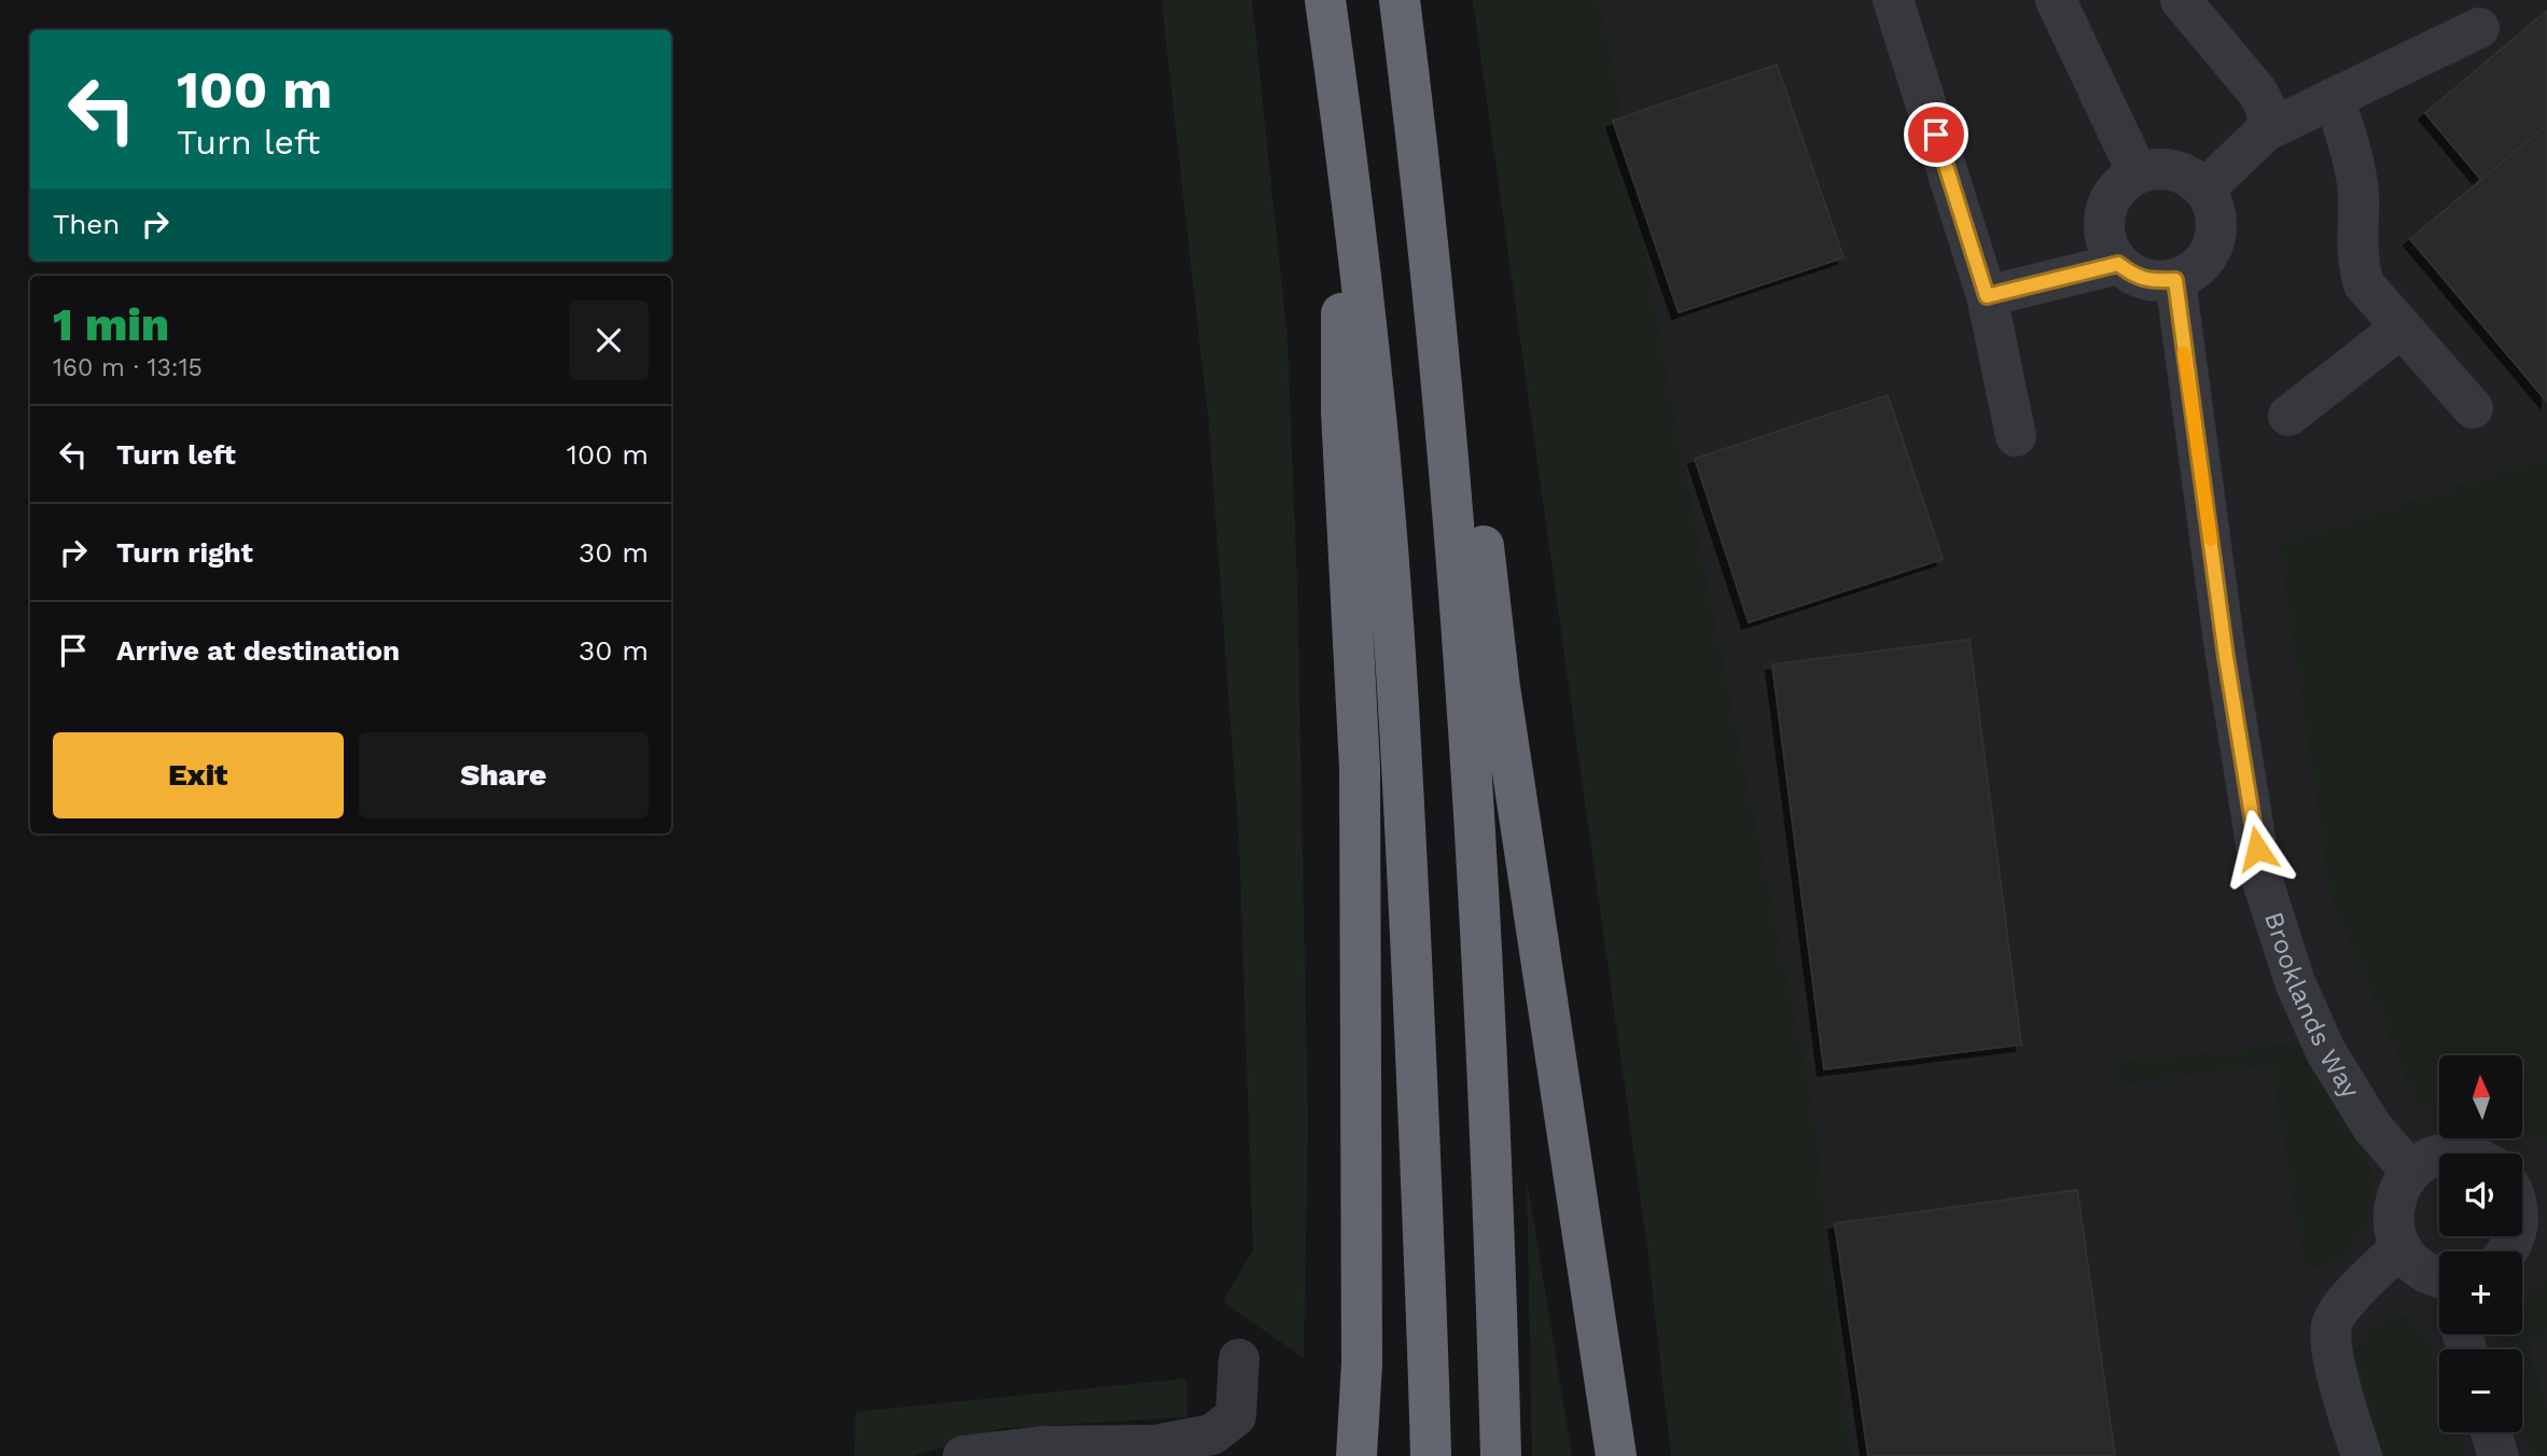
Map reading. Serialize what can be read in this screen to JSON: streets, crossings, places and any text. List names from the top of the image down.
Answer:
{
  "streets": {
    "street": ["Brooklands Way"]
  },
  "north": "top",
  "page": {
    "turn": ["100 m", "Turn left"],
    "then": "Then",
    "heading": ["1 min", "160 m · 13:15"],
    "list": [
      {
        "name": "Turn left",
        "value": "100 m"
      },
      {
        "name": "Turn right",
        "value": "30 m"
      },
      {
        "name": "Arrive at destination",
        "value": "30 m"
      }
    ],
    "buttons": ["Exit", "Share"],
    "map_buttons": ["+", "−"]
  }
}
